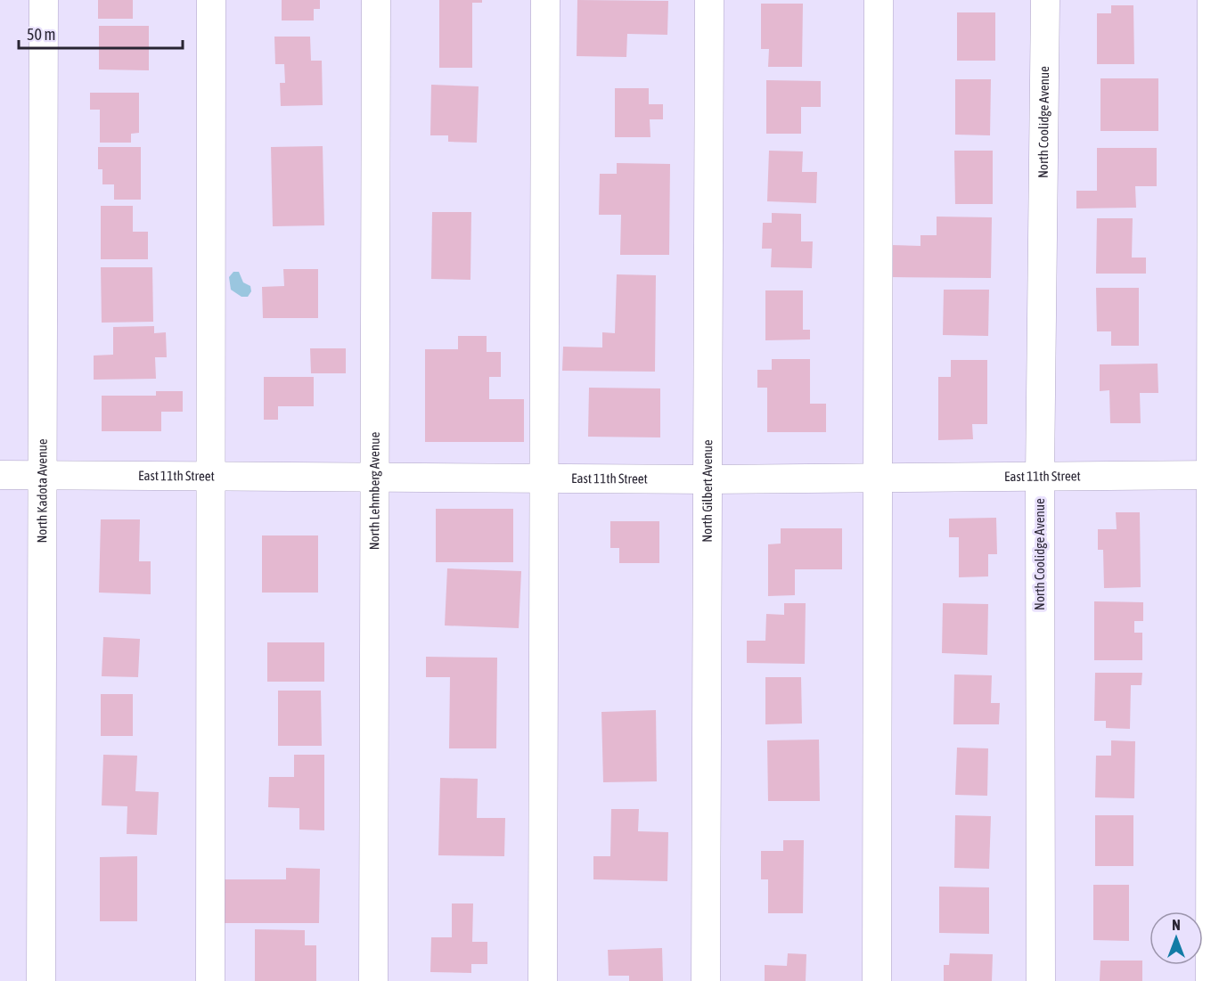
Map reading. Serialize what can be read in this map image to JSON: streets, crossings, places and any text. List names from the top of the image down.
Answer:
{
  "streets": {
    "street": [
      "North Coolidge Avenue",
      "East 11th Street",
      "North Kadota Avenue",
      "North Gilbert Avenue",
      "North Lehmberg Avenue"
    ]
  },
  "crossings": [
    ["North Coolidge Avenue", "East 11th Street"],
    ["East 11th Street", "North Kadota Avenue"],
    ["East 11th Street", "North Gilbert Avenue"],
    ["East 11th Street", "North Lehmberg Avenue"]
  ],
  "scale_bar": "50 m",
  "north": "top"
}
